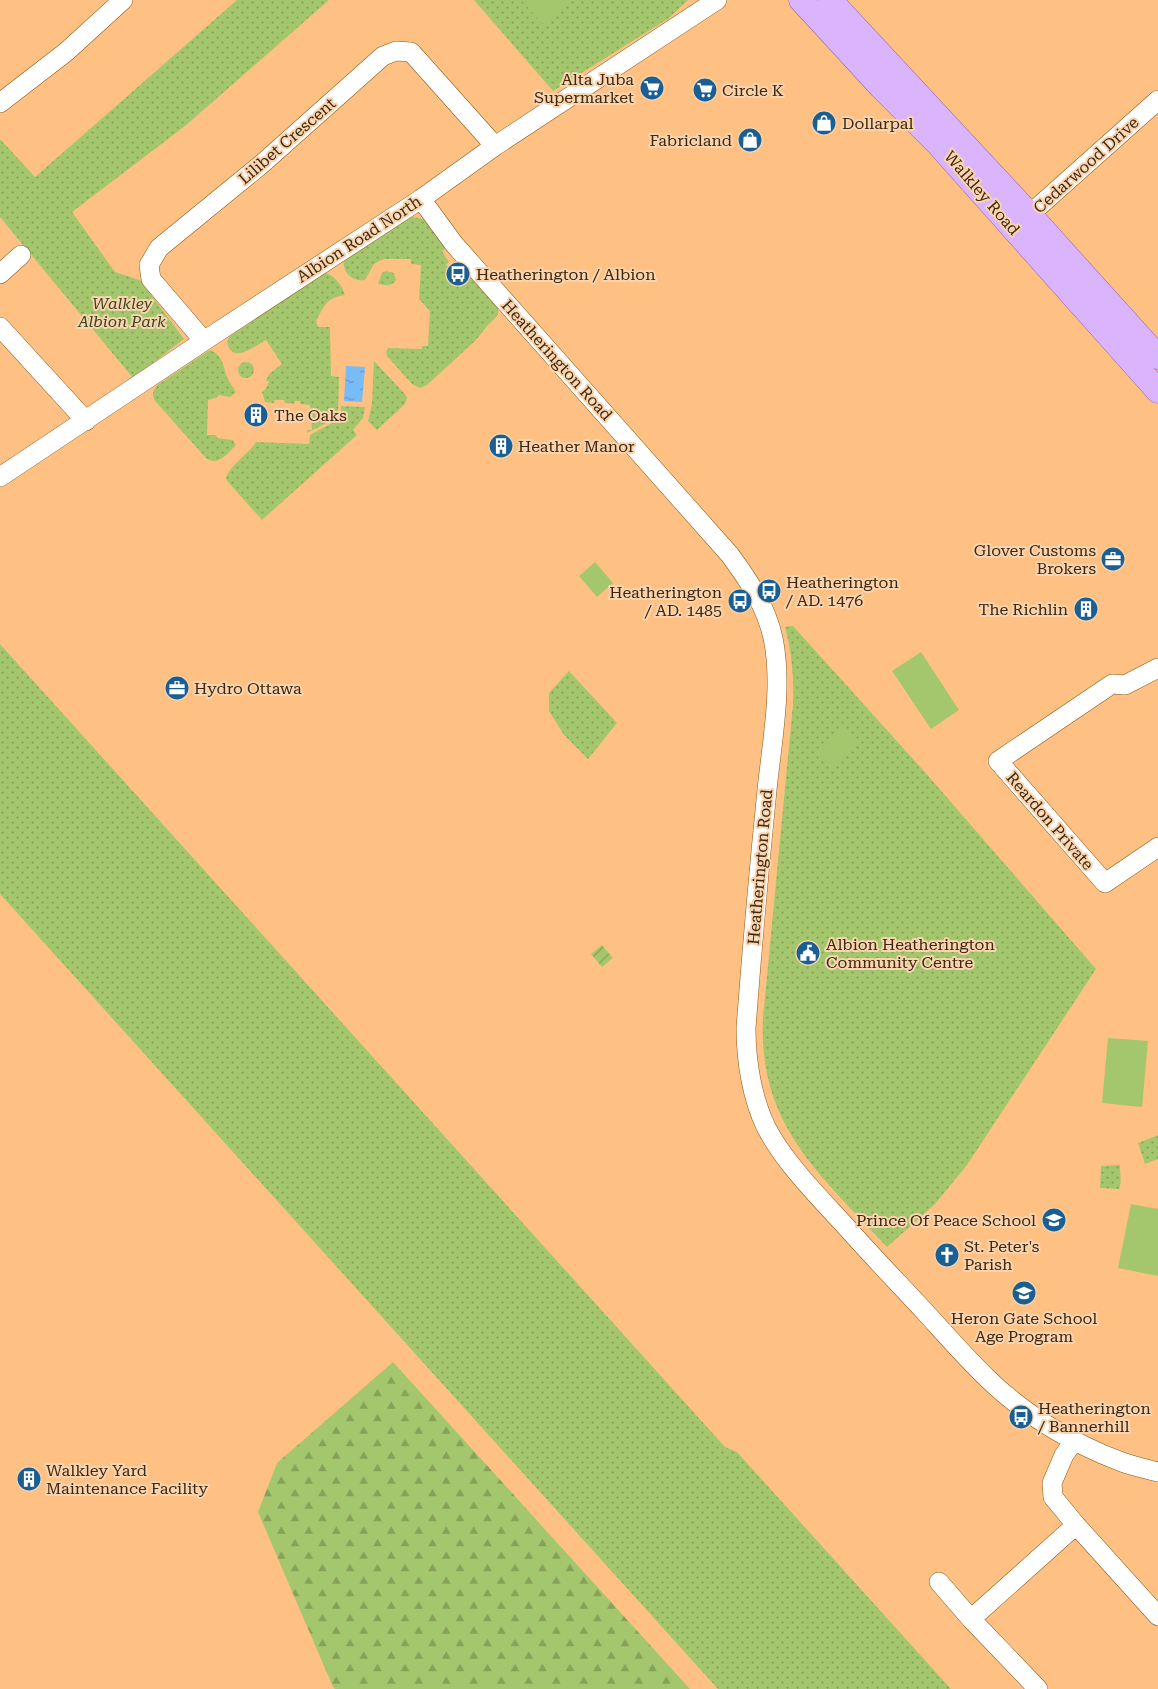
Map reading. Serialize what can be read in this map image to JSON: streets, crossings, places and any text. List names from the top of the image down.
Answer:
{
  "streets": {
    "main road": ["Walkley Road"],
    "street": [
      "Lilibet Crescent",
      "Cedarwood Drive",
      "Albion Road North",
      "Heatherington Road",
      "Reardon Private"
    ]
  },
  "crossings": [
    ["Lilibet Crescent", "Albion Road North"],
    ["Cedarwood Drive", "Walkley Road"],
    ["Albion Road North", "Heatherington Road"]
  ],
  "parks": ["Walkley Albion Park"],
  "places": {
    "supermarket": ["Alta Juba Supermarket", "Circle K"],
    "shop": ["Dollarpal", "Fabricland"],
    "bus stop": [
      "Heatherington / Albion",
      "Heatherington / AD. 1476",
      "Heatherington / AD. 1485",
      "Heatherington / Bannerhill"
    ],
    "building": [
      "The Oaks",
      "Heather Manor",
      "The Richlin",
      "Walkley Yard Maintenance Facility"
    ],
    "office": ["Glover Customs Brokers", "Hydro Ottawa"],
    "public building": ["Albion Heatherington Community Centre"],
    "school or university": ["Prince Of Peace School", "Heron Gate School Age Program"],
    "church": ["St. Peter's Parish"]
  }
}
